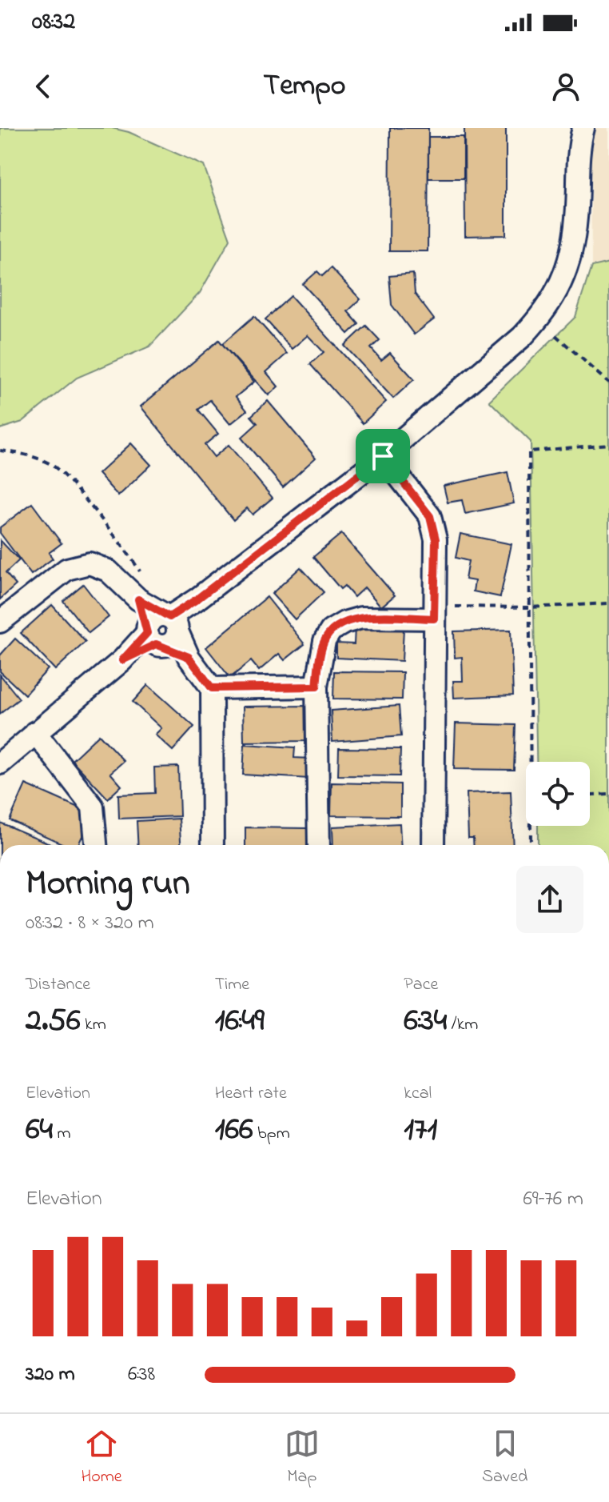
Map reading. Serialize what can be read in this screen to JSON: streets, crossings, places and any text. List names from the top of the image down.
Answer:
{
  "page": {
    "status": "08:32",
    "header": "Tempo",
    "heading": ["Morning run", "08:32 · 8 × 320 m"],
    "stats": [
      ["Distance", "2.56 km"],
      ["Time", "16:49"],
      ["Pace", "6:34 /km"],
      ["Elevation", "64 m"],
      ["Heart rate", "166 bpm"],
      ["kcal", "171"]
    ],
    "chart": ["Elevation", "69–76 m"],
    "list": [
      {
        "name": "320 m",
        "note": "6:38"
      }
    ],
    "tabs": ["Home", "Map", "Saved"]
  }
}
